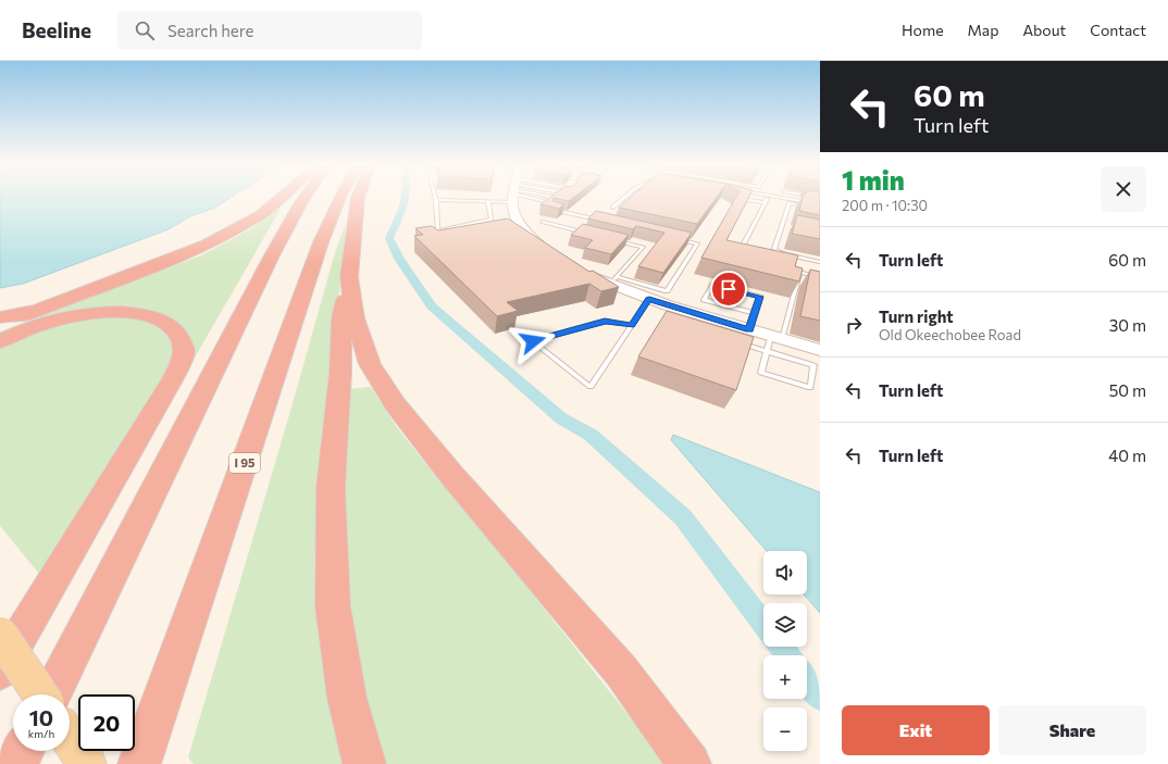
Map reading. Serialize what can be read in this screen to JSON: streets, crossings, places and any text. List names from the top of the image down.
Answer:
{
  "streets": {
    "highway": ["I 95"]
  },
  "page": {
    "header": "Beeline",
    "search": "Search here",
    "nav": [
      "Home",
      "Map",
      "About",
      "Contact"
    ],
    "turn": ["60 m", "Turn left"],
    "heading": ["1 min", "200 m · 10:30"],
    "list": [
      {
        "name": "Turn left",
        "value": "60 m"
      },
      {
        "name": "Turn right",
        "note": "Old Okeechobee Road",
        "value": "30 m"
      },
      {
        "name": "Turn left",
        "value": "50 m"
      },
      {
        "name": "Turn left",
        "value": "40 m"
      }
    ],
    "map_buttons": ["+", "−"],
    "speed": "10 km/h",
    "limit": "20",
    "buttons": ["Exit", "Share"]
  }
}
